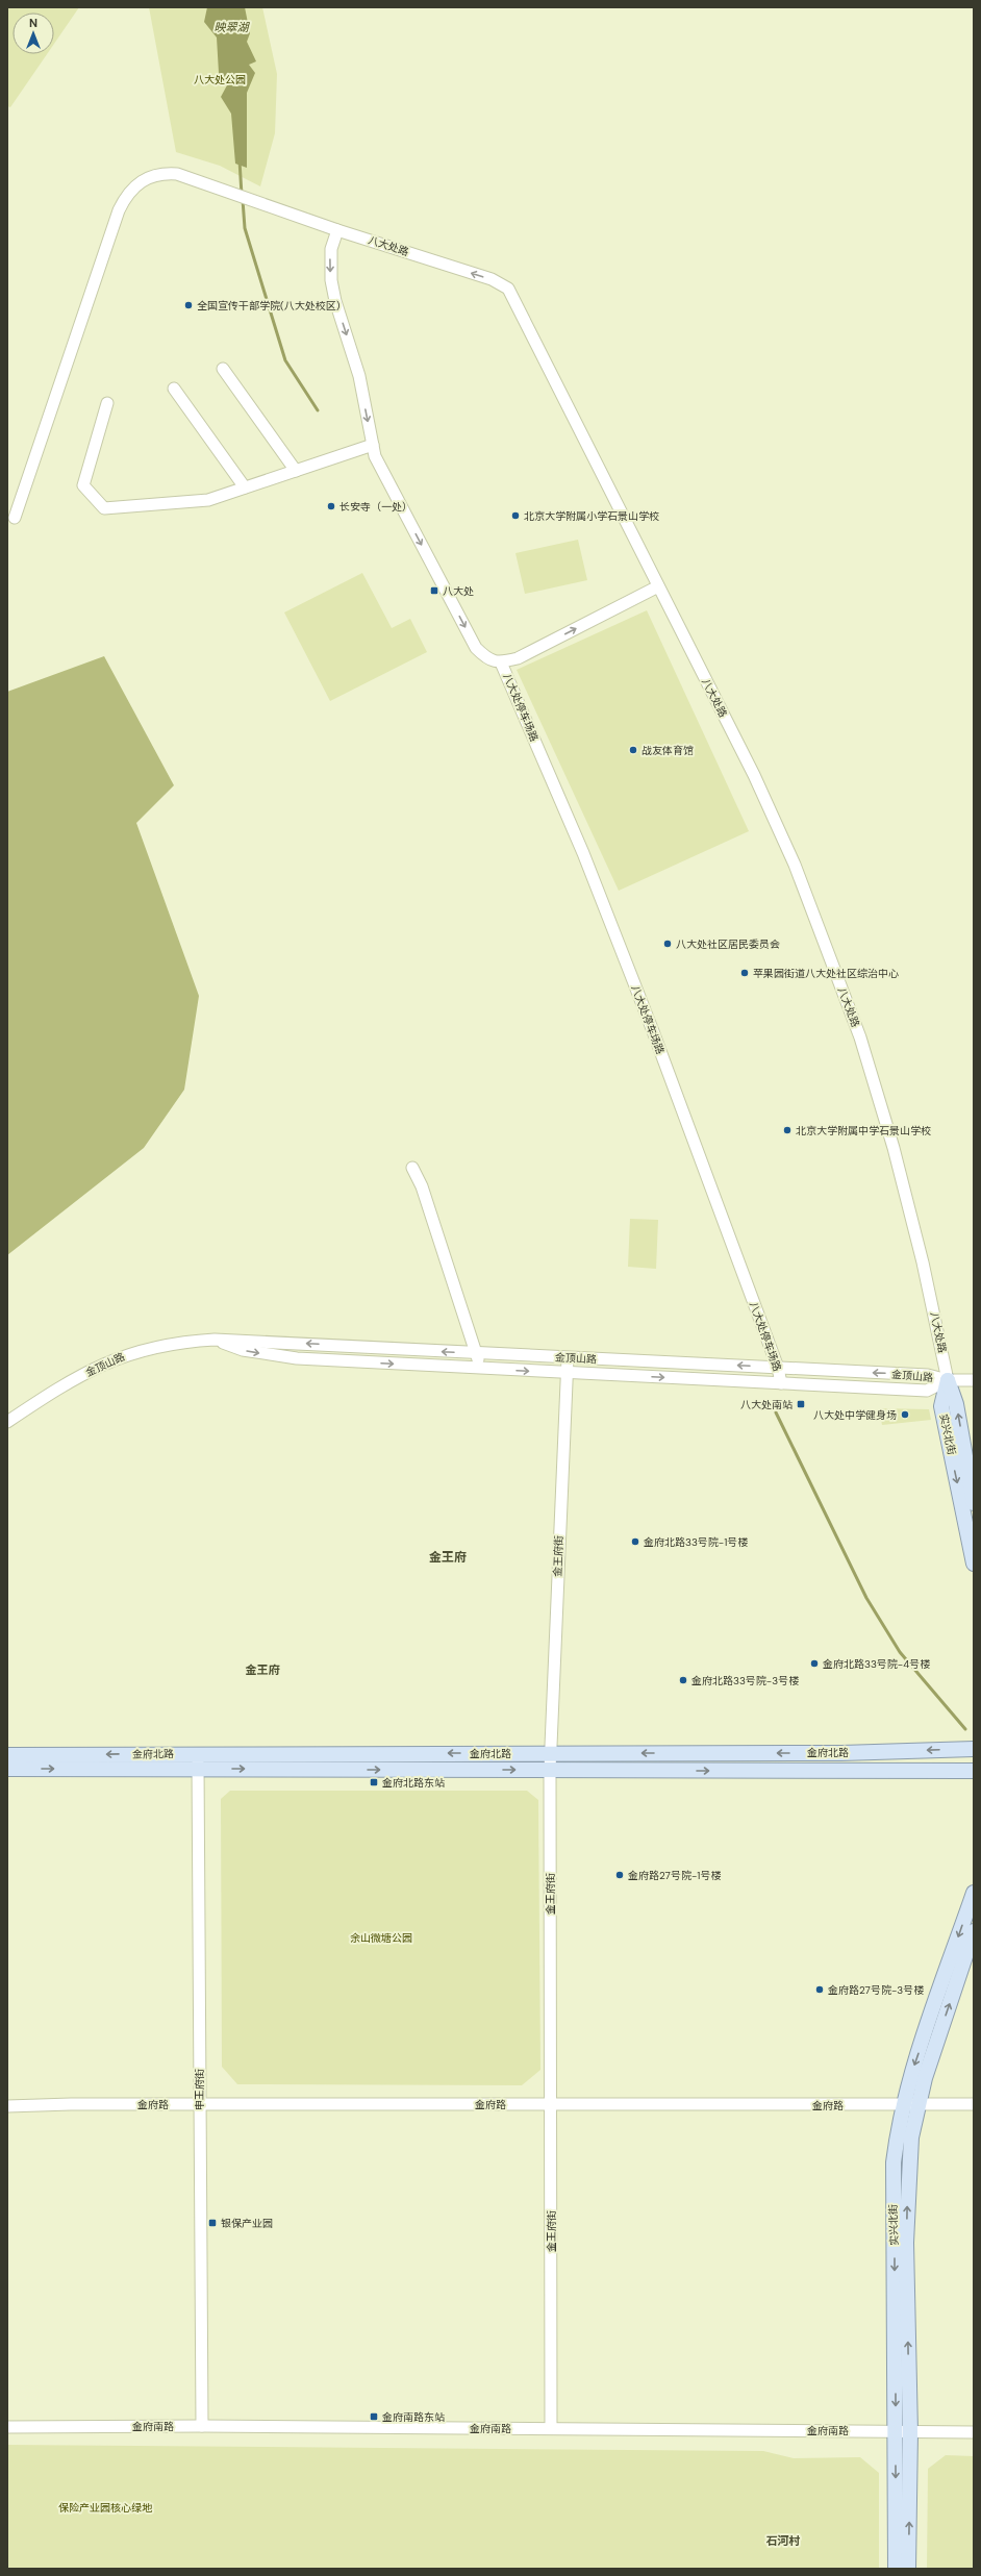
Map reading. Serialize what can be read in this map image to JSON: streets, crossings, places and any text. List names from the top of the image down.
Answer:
{
  "streets": {
    "main road": ["实兴北街", "金府北路"],
    "street": [
      "八大处路",
      "八大处停车场路",
      "金顶山路",
      "金王府街",
      "申王府街",
      "金府路",
      "金府南路"
    ]
  },
  "crossings": [
    ["八大处路", "八大处停车场路"],
    ["八大处路", "金顶山路"],
    ["八大处路", "实兴北街"],
    ["八大处停车场路", "金顶山路"],
    ["金顶山路", "实兴北街"],
    ["金顶山路", "金王府街"],
    ["实兴北街", "金府路"],
    ["实兴北街", "金府南路"],
    ["金王府街", "金府北路"],
    ["金王府街", "金府路"],
    ["金王府街", "金府南路"],
    ["金府北路", "申王府街"],
    ["申王府街", "金府路"],
    ["申王府街", "金府南路"]
  ],
  "districts": ["金王府", "金王府", "石河村"],
  "water": ["映翠湖"],
  "parks": ["八大处公园", "余山微塘公园", "保险产业园核心绿地"],
  "places": {
    "other": [
      "全国宣传干部学院(八大处校区)",
      "长安寺（一处）",
      "北京大学附属小学石景山学校",
      "战友体育馆",
      "八大处社区居民委员会",
      "苹果园街道八大处社区综治中心",
      "北京大学附属中学石景山学校",
      "八大处中学健身场",
      "金府北路33号院-1号楼",
      "金府北路33号院-4号楼",
      "金府北路33号院-3号楼",
      "金府路27号院-1号楼",
      "金府路27号院-3号楼"
    ],
    "transit": [
      "八大处",
      "八大处南站",
      "金府北路东站",
      "银保产业园",
      "金府南路东站"
    ]
  },
  "north": "top"
}
